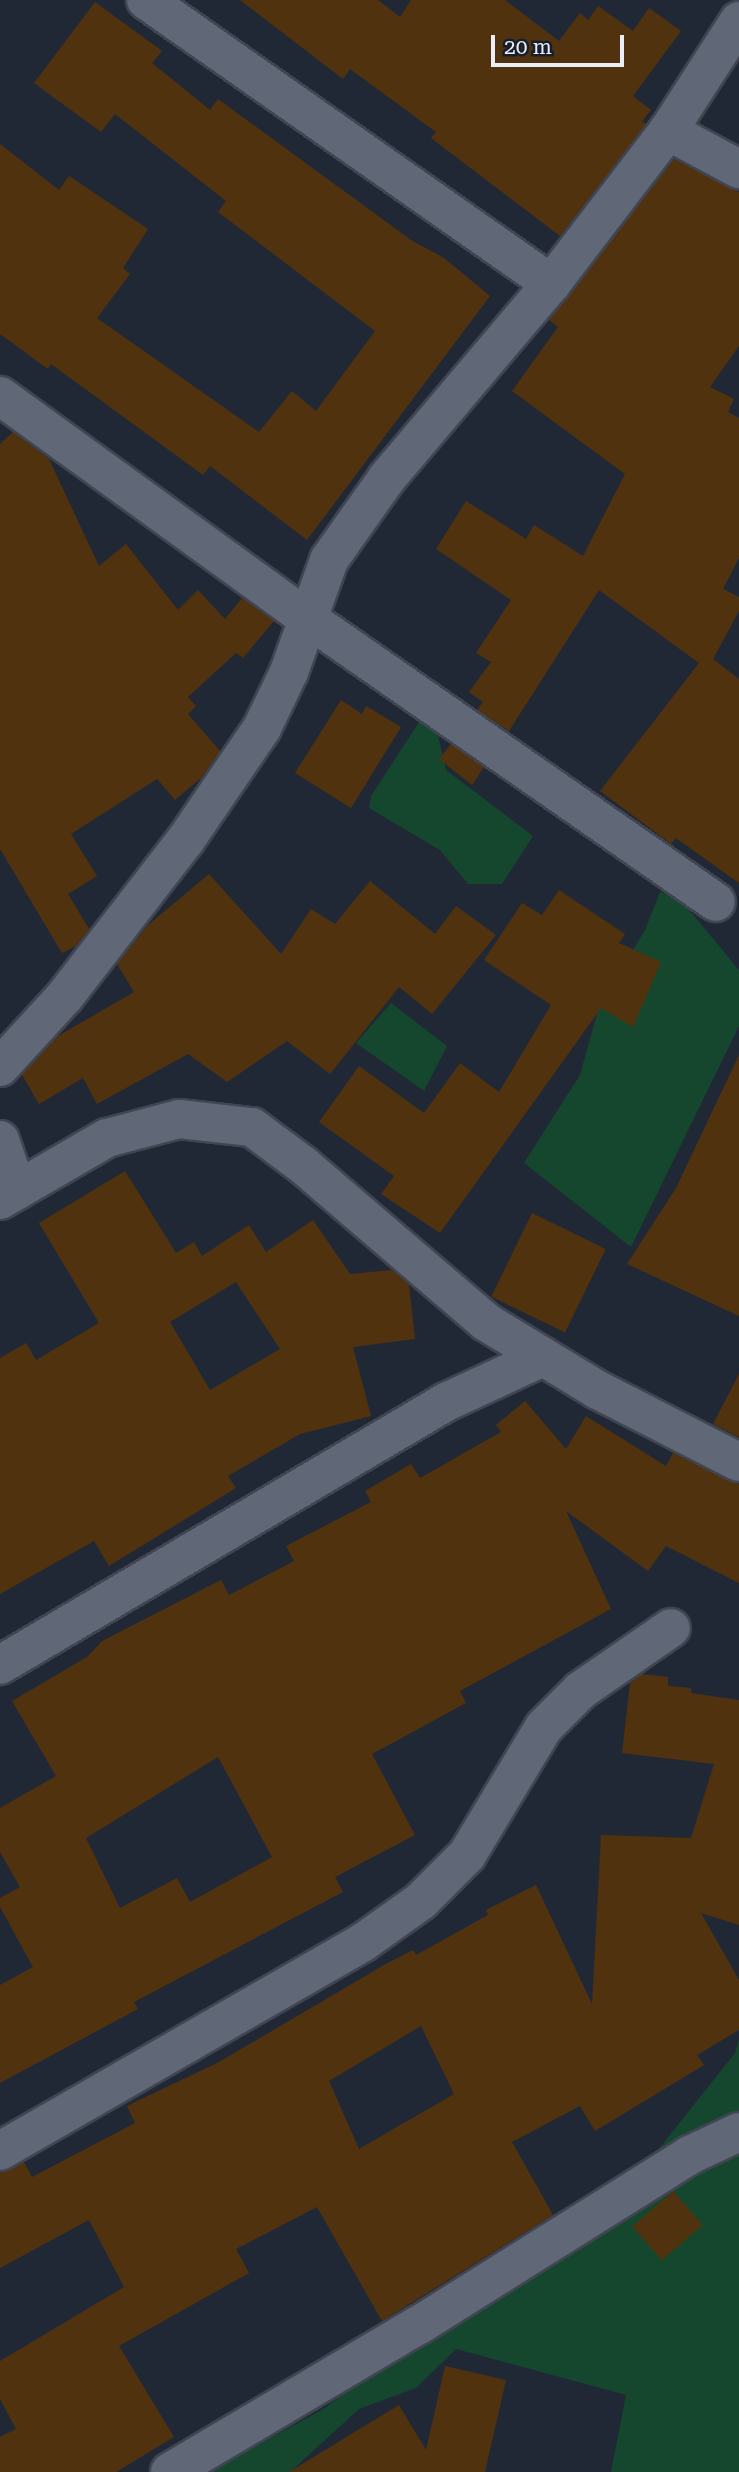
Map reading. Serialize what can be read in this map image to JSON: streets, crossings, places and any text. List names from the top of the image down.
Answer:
{
  "scale_bar": "20 m"
}
